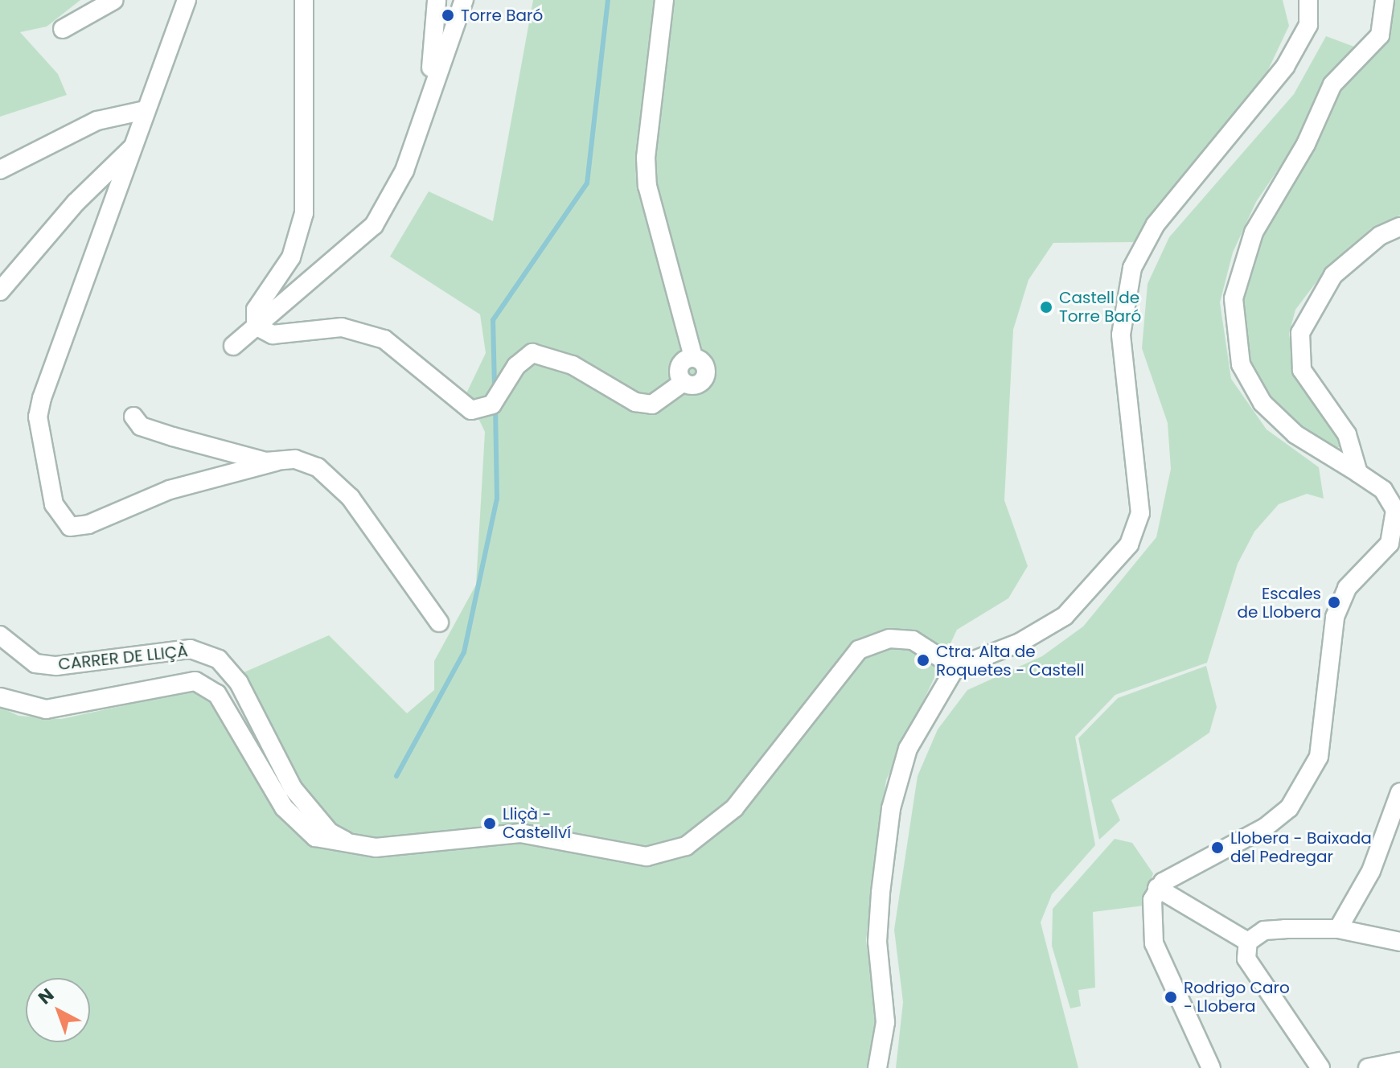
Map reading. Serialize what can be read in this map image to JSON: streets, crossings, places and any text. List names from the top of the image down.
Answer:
{
  "streets": {
    "street": ["CARRER DE LLIÇÀ"]
  },
  "places": [
    "Torre Baró",
    "Castell de Torre Baró",
    "Escales de Llobera",
    "Ctra. Alta de Roquetes - Castell",
    "Lliçà - Castellví",
    "Llobera - Baixada del Pedregar",
    "Rodrigo Caro - Llobera"
  ],
  "north": "top left"
}
